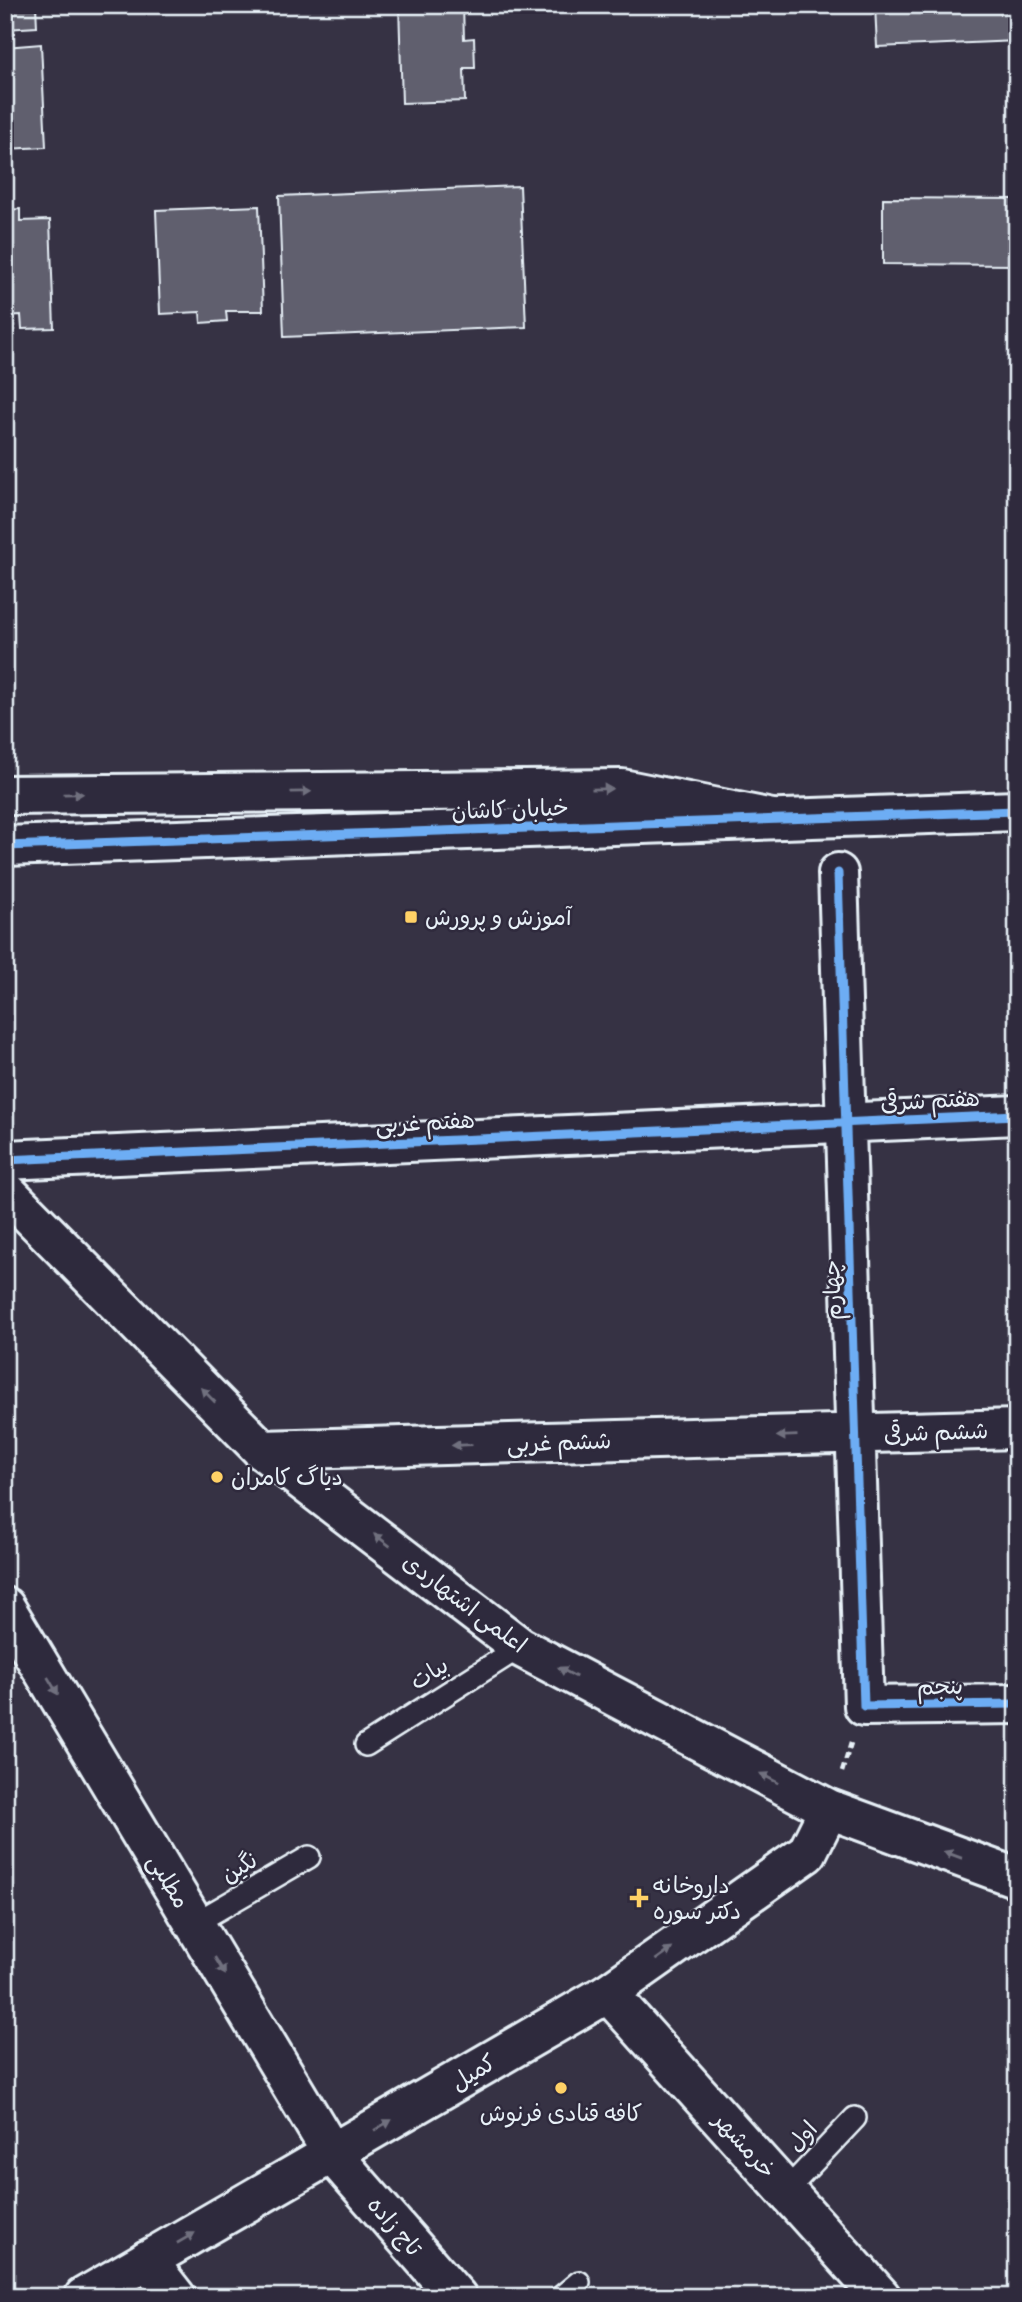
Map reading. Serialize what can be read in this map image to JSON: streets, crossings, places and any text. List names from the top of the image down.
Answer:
{
  "streets": {
    "street": [
      "خیابان کاشان",
      "هفتم شرقی",
      "هفتم غربی",
      "چهارم",
      "ششم شرقی",
      "ششم غربی",
      "اعلمی اشتهاردی",
      "پنجم",
      "مطلبی",
      "کمیل",
      "خرمشهر",
      "تاج زاده"
    ],
    "lane": ["بیات", "نگین", "اول"]
  },
  "crossings": [
    ["هفتم شرقی", "هفتم غربی"],
    ["هفتم شرقی", "چهارم"],
    ["هفتم غربی", "چهارم"],
    ["چهارم", "ششم شرقی"],
    ["چهارم", "ششم غربی"],
    ["چهارم", "پنجم"],
    ["ششم شرقی", "ششم غربی"],
    ["ششم غربی", "اعلمی اشتهاردی"],
    ["اعلمی اشتهاردی", "بیات"],
    ["اعلمی اشتهاردی", "کمیل"],
    ["نگین", "مطلبی"],
    ["مطلبی", "کمیل"],
    ["مطلبی", "تاج زاده"],
    ["کمیل", "خرمشهر"],
    ["کمیل", "تاج زاده"],
    ["اول", "خرمشهر"]
  ],
  "one_way": [
    "ششم غربی",
    "اعلمی اشتهاردی",
    "مطلبی",
    "کمیل"
  ],
  "places": {
    "transit": ["آموزش و پرورش"],
    "other": ["دیاگ کامران", "کافه قنادی فرنوش"],
    "health": ["داروخانه دکتر سوره"]
  }
}
